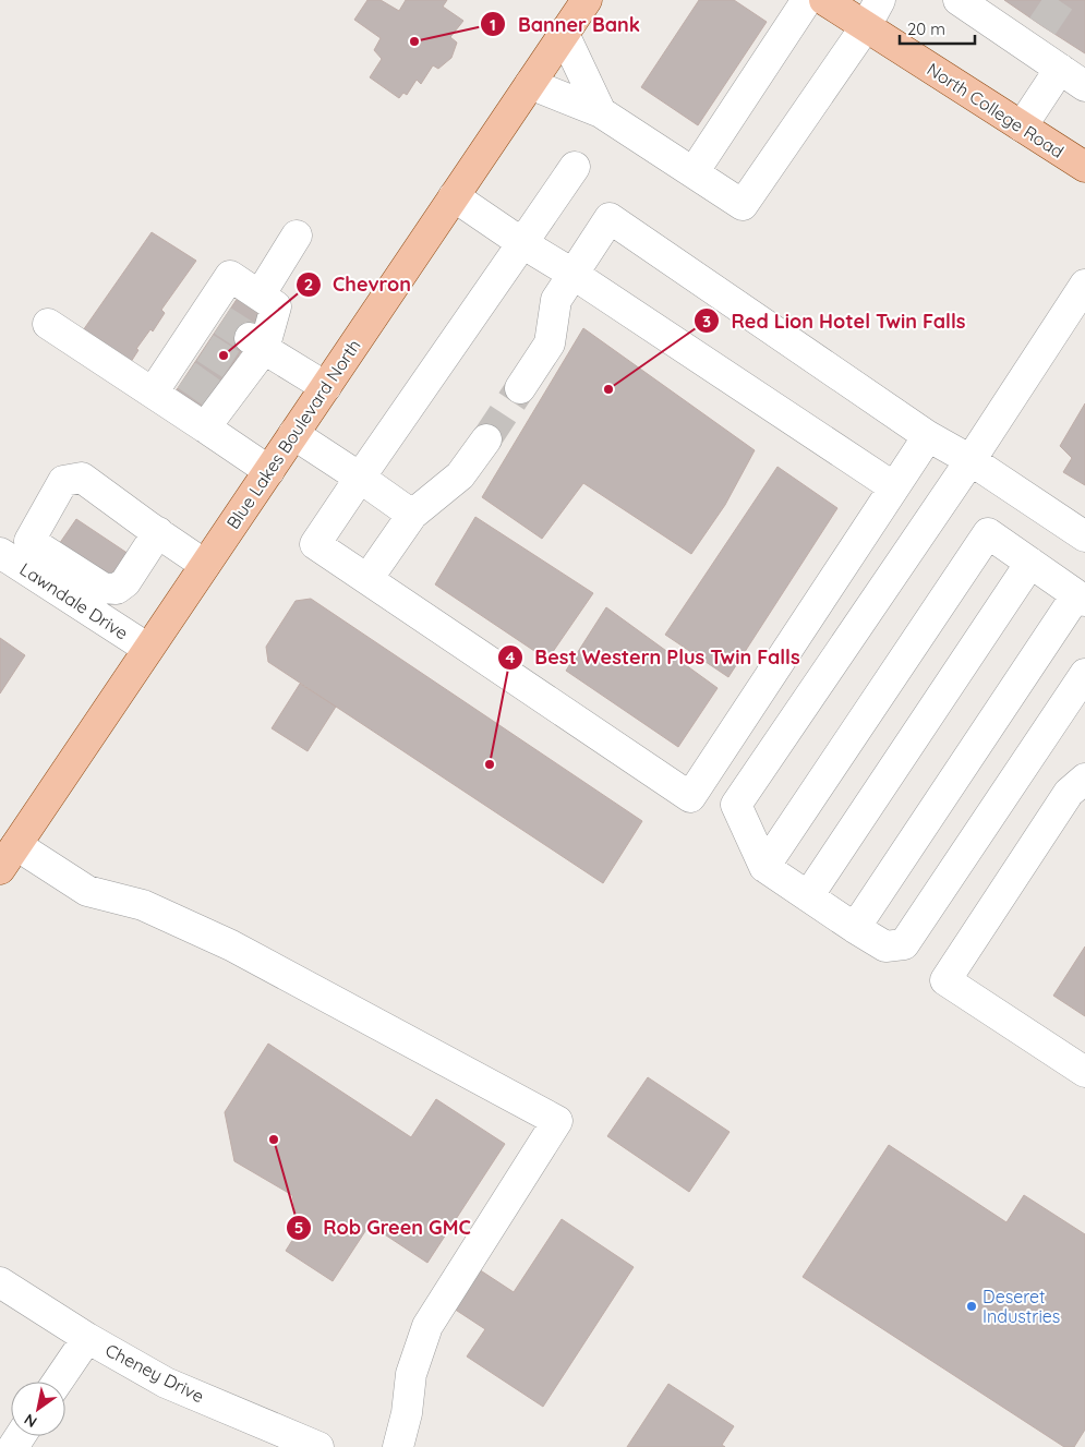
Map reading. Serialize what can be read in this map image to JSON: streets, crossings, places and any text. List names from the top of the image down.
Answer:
{
  "streets": {
    "main road": ["North College Road", "Blue Lakes Boulevard North"],
    "street": ["Lawndale Drive", "Cheney Drive"]
  },
  "crossings": [
    ["Blue Lakes Boulevard North", "Lawndale Drive"]
  ],
  "places": [
    "Banner Bank",
    "Chevron",
    "Red Lion Hotel Twin Falls",
    "Best Western Plus Twin Falls",
    "Rob Green GMC",
    "Deseret Industries"
  ],
  "scale_bar": "20 m",
  "north": "bottom left"
}
